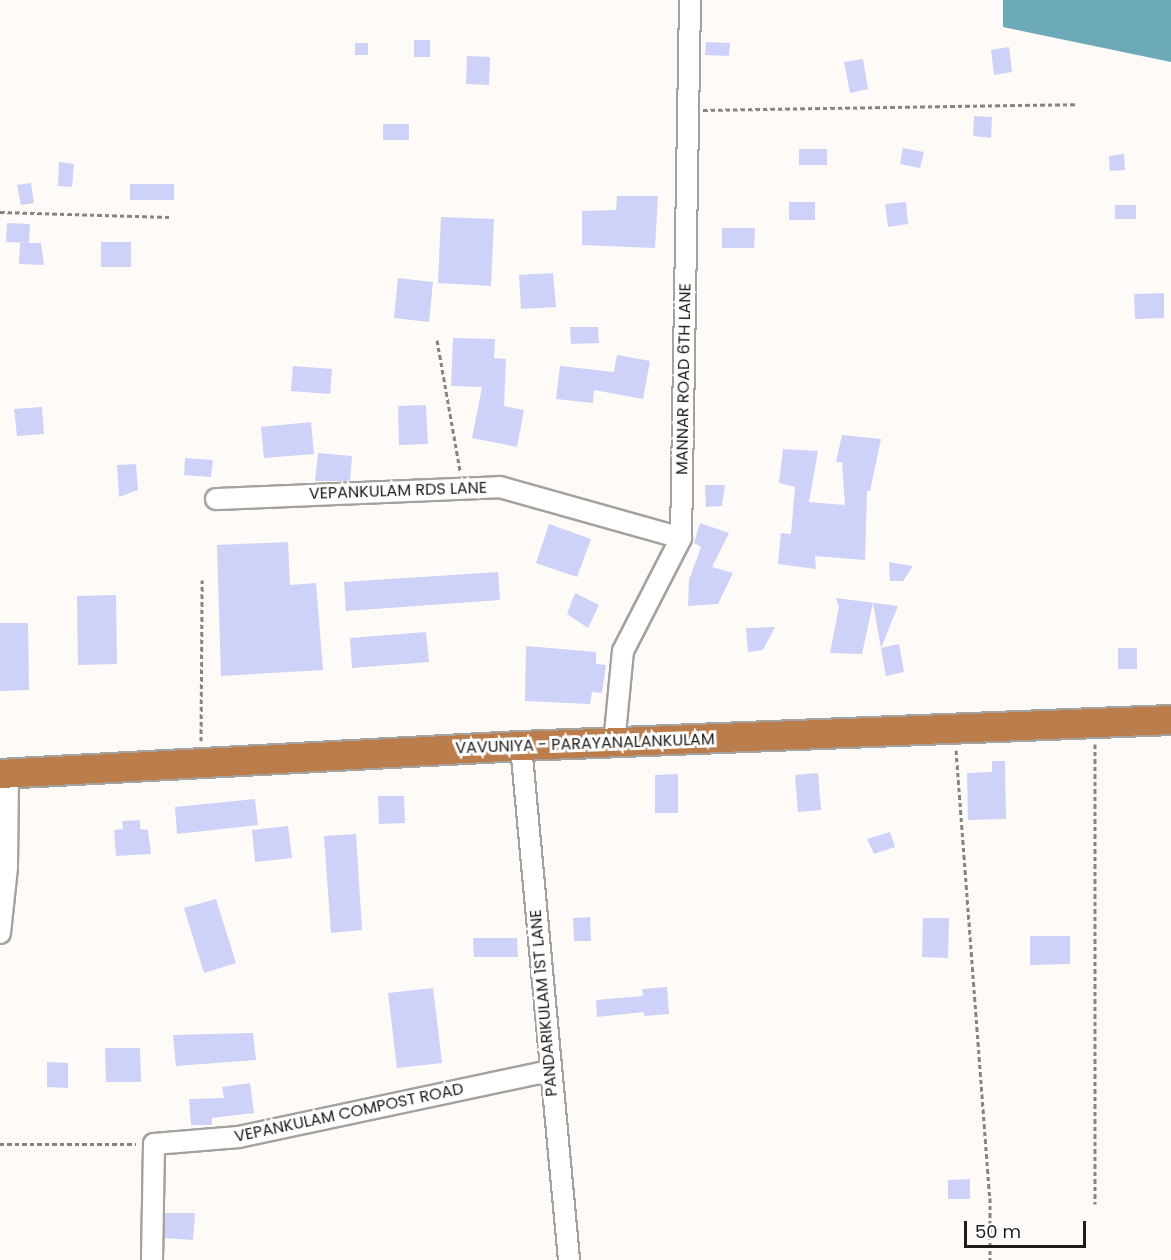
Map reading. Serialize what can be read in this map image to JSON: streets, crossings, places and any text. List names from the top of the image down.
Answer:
{
  "streets": {
    "highway": ["VAVUNIYA - PARAYANALANKULAM"],
    "street": [
      "MANNAR ROAD 6TH LANE",
      "VEPANKULAM RDS LANE",
      "PANDARIKULAM 1ST LANE",
      "VEPANKULAM COMPOST ROAD"
    ]
  },
  "crossings": [
    ["MANNAR ROAD 6TH LANE", "VEPANKULAM RDS LANE"],
    ["MANNAR ROAD 6TH LANE", "VAVUNIYA - PARAYANALANKULAM"],
    ["VAVUNIYA - PARAYANALANKULAM", "PANDARIKULAM 1ST LANE"],
    ["PANDARIKULAM 1ST LANE", "VEPANKULAM COMPOST ROAD"]
  ],
  "scale_bar": "50 m"
}
